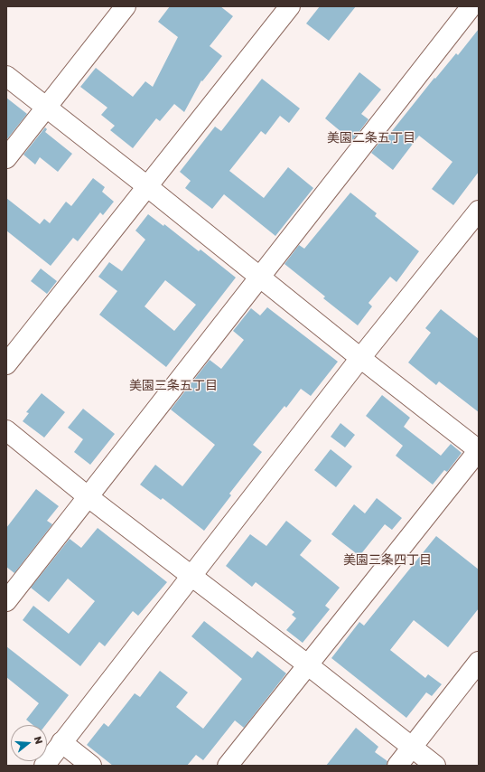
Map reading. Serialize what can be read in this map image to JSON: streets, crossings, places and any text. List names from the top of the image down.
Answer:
{
  "districts": ["美園二条五丁目", "美園三条五丁目", "美園三条四丁目"],
  "north": "right"
}
